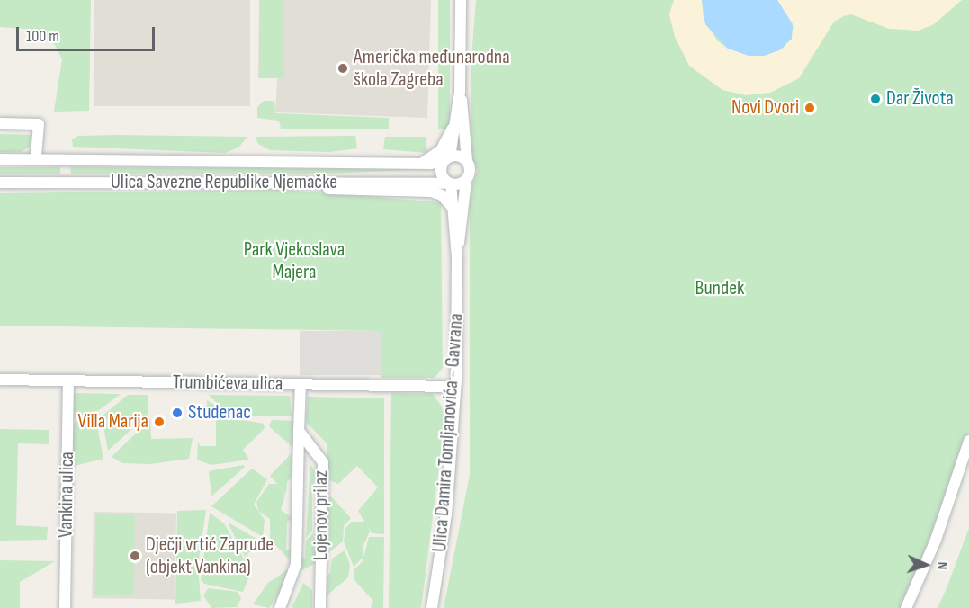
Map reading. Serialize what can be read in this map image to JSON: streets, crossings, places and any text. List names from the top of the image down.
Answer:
{
  "streets": {
    "street": [
      "Ulica Savezne Republike Njemačke",
      "Trumbićeva ulica",
      "Ulica Damira Tomljanovića - Gavrana",
      "Vankina ulica",
      "Lojenov prilaz"
    ]
  },
  "crossings": [
    ["Ulica Savezne Republike Njemačke", "Ulica Damira Tomljanovića - Gavrana"],
    ["Trumbićeva ulica", "Ulica Damira Tomljanovića - Gavrana"],
    ["Trumbićeva ulica", "Vankina ulica"],
    ["Trumbićeva ulica", "Lojenov prilaz"]
  ],
  "parks": ["Park Vjekoslava Majera", "Bundek"],
  "places": [
    "Američka međunarodna škola Zagreba",
    "Dar Života",
    "Novi Dvori",
    "Studenac",
    "Villa Marija",
    "Dječji vrtić Zapruđe (objekt Vankina)"
  ],
  "scale_bar": "100 m",
  "north": "right"
}
